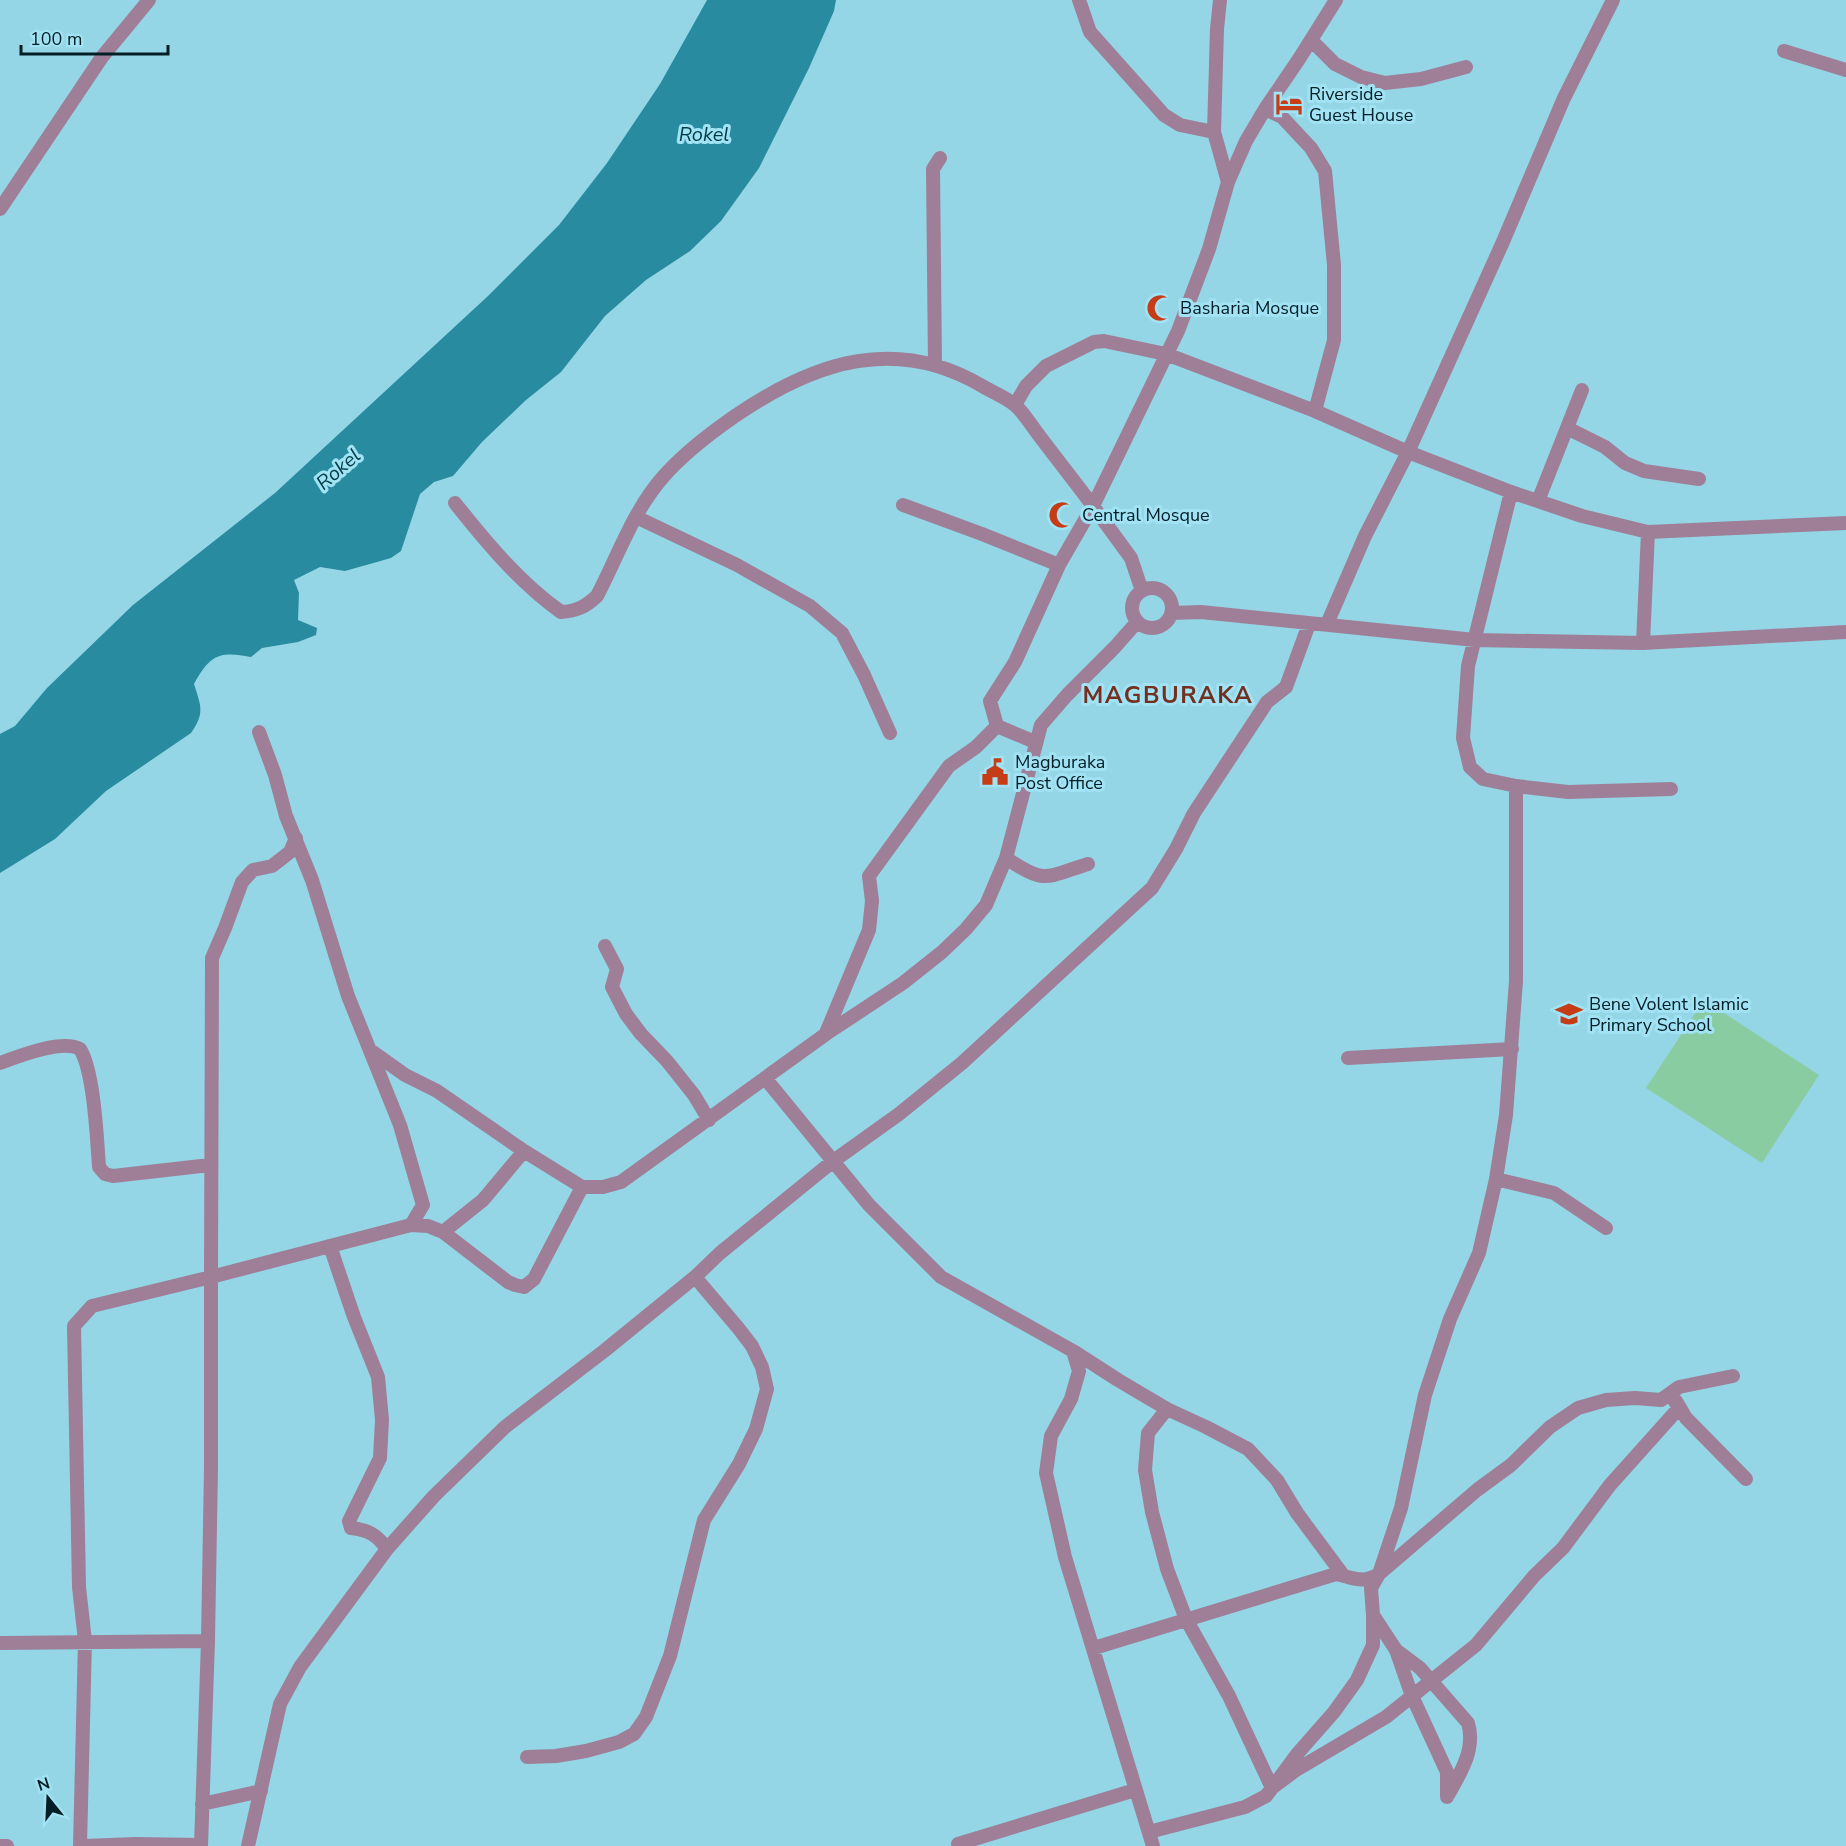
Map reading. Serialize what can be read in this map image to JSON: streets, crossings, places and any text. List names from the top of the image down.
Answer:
{
  "districts": ["MAGBURAKA"],
  "water": ["Rokel"],
  "places": {
    "hotel": ["Riverside Guest House"],
    "mosque": ["Basharia Mosque", "Central Mosque"],
    "public building": ["Magburaka Post Office"],
    "school or university": ["Bene Volent Islamic Primary School"]
  },
  "scale_bar": "100 m",
  "north": "top"
}
